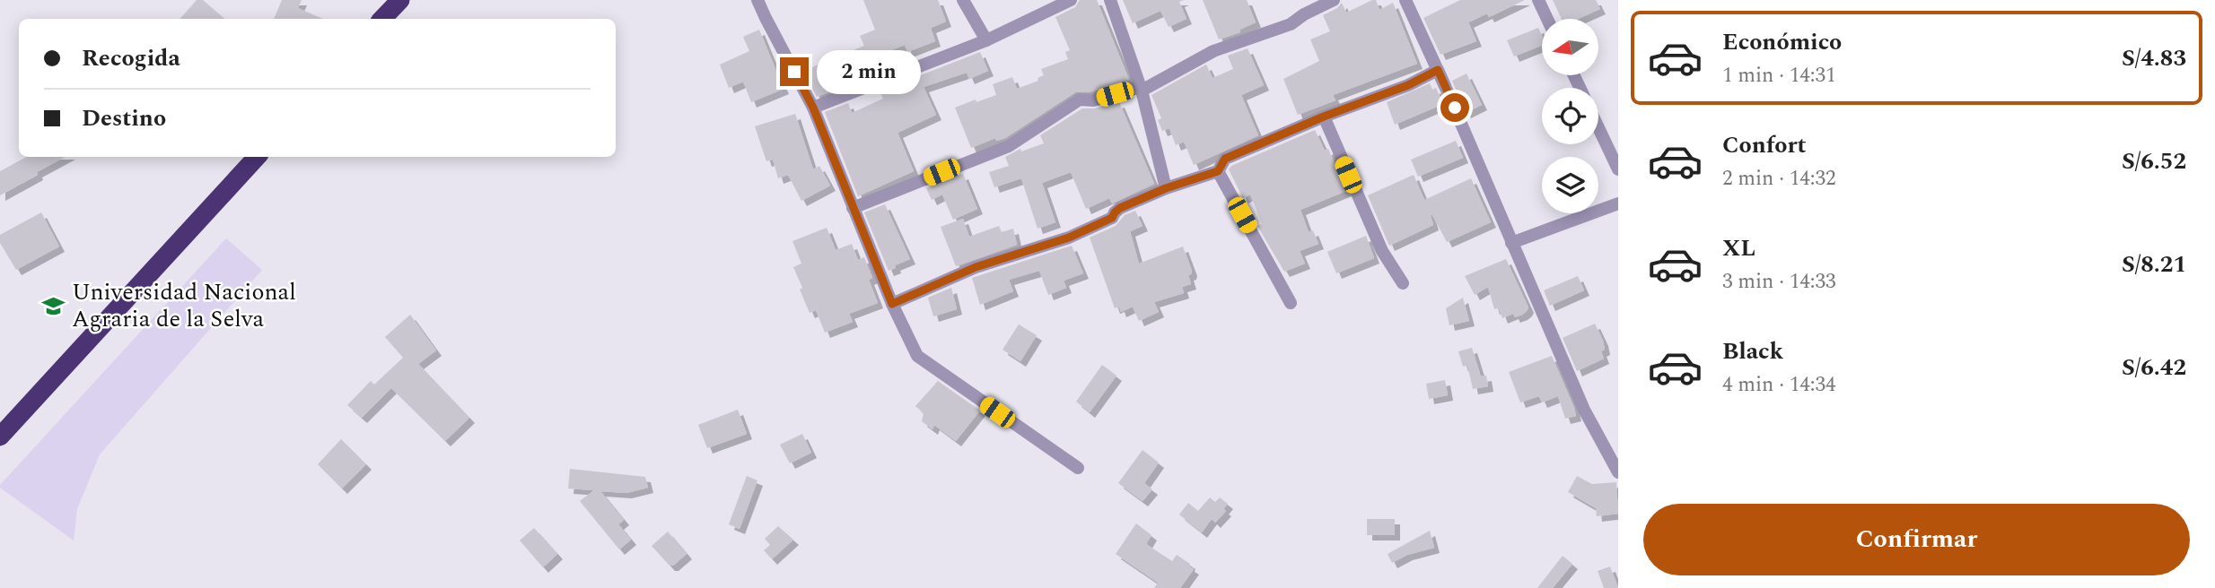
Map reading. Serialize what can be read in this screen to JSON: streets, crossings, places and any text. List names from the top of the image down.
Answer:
{
  "places": {
    "school or university": ["Universidad Nacional Agraria de la Selva"]
  },
  "north": "left",
  "page": {
    "list": [
      {
        "name": "Económico",
        "note": "1 min · 14:31",
        "value": "S/4.83"
      },
      {
        "name": "Confort",
        "note": "2 min · 14:32",
        "value": "S/6.52"
      },
      {
        "name": "XL",
        "note": "3 min · 14:33",
        "value": "S/8.21"
      },
      {
        "name": "Black",
        "note": "4 min · 14:34",
        "value": "S/6.42"
      }
    ],
    "banner": ["Recogida", "Destino"],
    "bubble": "2 min",
    "buttons": "Confirmar"
  }
}
